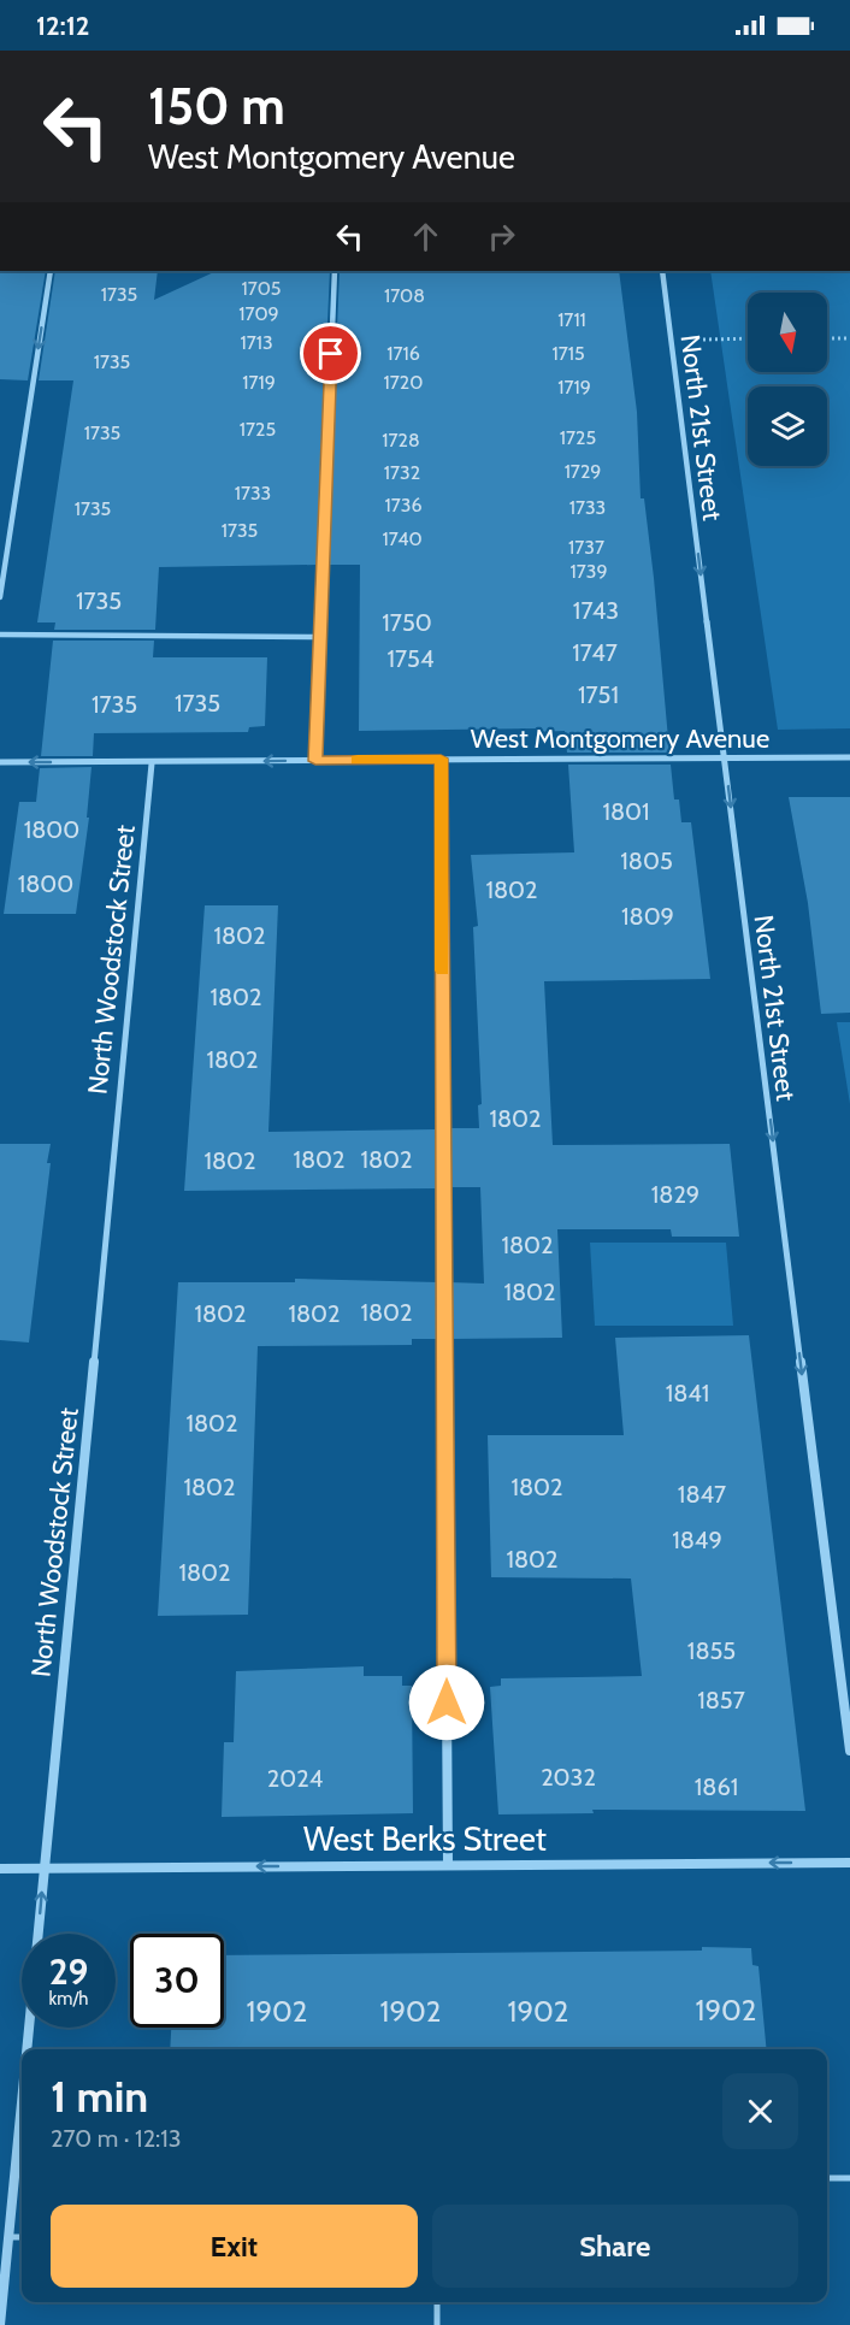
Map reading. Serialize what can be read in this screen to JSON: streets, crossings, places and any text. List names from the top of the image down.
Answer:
{
  "streets": {
    "street": [
      "North 21st Street",
      "West Montgomery Avenue",
      "North Woodstock Street",
      "West Berks Street"
    ]
  },
  "crossings": [
    ["North 21st Street", "West Montgomery Avenue"],
    ["West Montgomery Avenue", "North Woodstock Street"],
    ["North Woodstock Street", "West Berks Street"]
  ],
  "one_way": ["North 21st Street", "West Montgomery Avenue", "West Berks Street"],
  "house_numbers": [
    "1705",
    "1735",
    "1708",
    "1709",
    "1711",
    "1713",
    "1716",
    "1715",
    "1735",
    "1719",
    "1720",
    "1719",
    "1725",
    "1735",
    "1725",
    "1728",
    "1729",
    "1732",
    "1733",
    "1736",
    "1733",
    "1735",
    "1735",
    "1740",
    "1737",
    "1739",
    "1735",
    "1743",
    "1750",
    "1747",
    "1754",
    "1751",
    "1735",
    "1735",
    "1801",
    "1800",
    "1805",
    "1800",
    "1802",
    "1809",
    "1802",
    "1802",
    "1802",
    "1802",
    "1802",
    "1802",
    "1802",
    "1829",
    "1802",
    "1802",
    "1802",
    "1802",
    "1802",
    "1841",
    "1802",
    "1802",
    "1802",
    "1847",
    "1849",
    "1802",
    "1802",
    "1855",
    "1857",
    "2032",
    "2024",
    "1861",
    "1902",
    "1902",
    "1902",
    "1902"
  ],
  "north": "bottom",
  "page": {
    "status": "12:12",
    "turn": ["150 m", "West Montgomery Avenue"],
    "speed": "29 km/h",
    "limit": "30",
    "heading": ["1 min", "270 m · 12:13"],
    "buttons": ["Exit", "Share"]
  }
}
